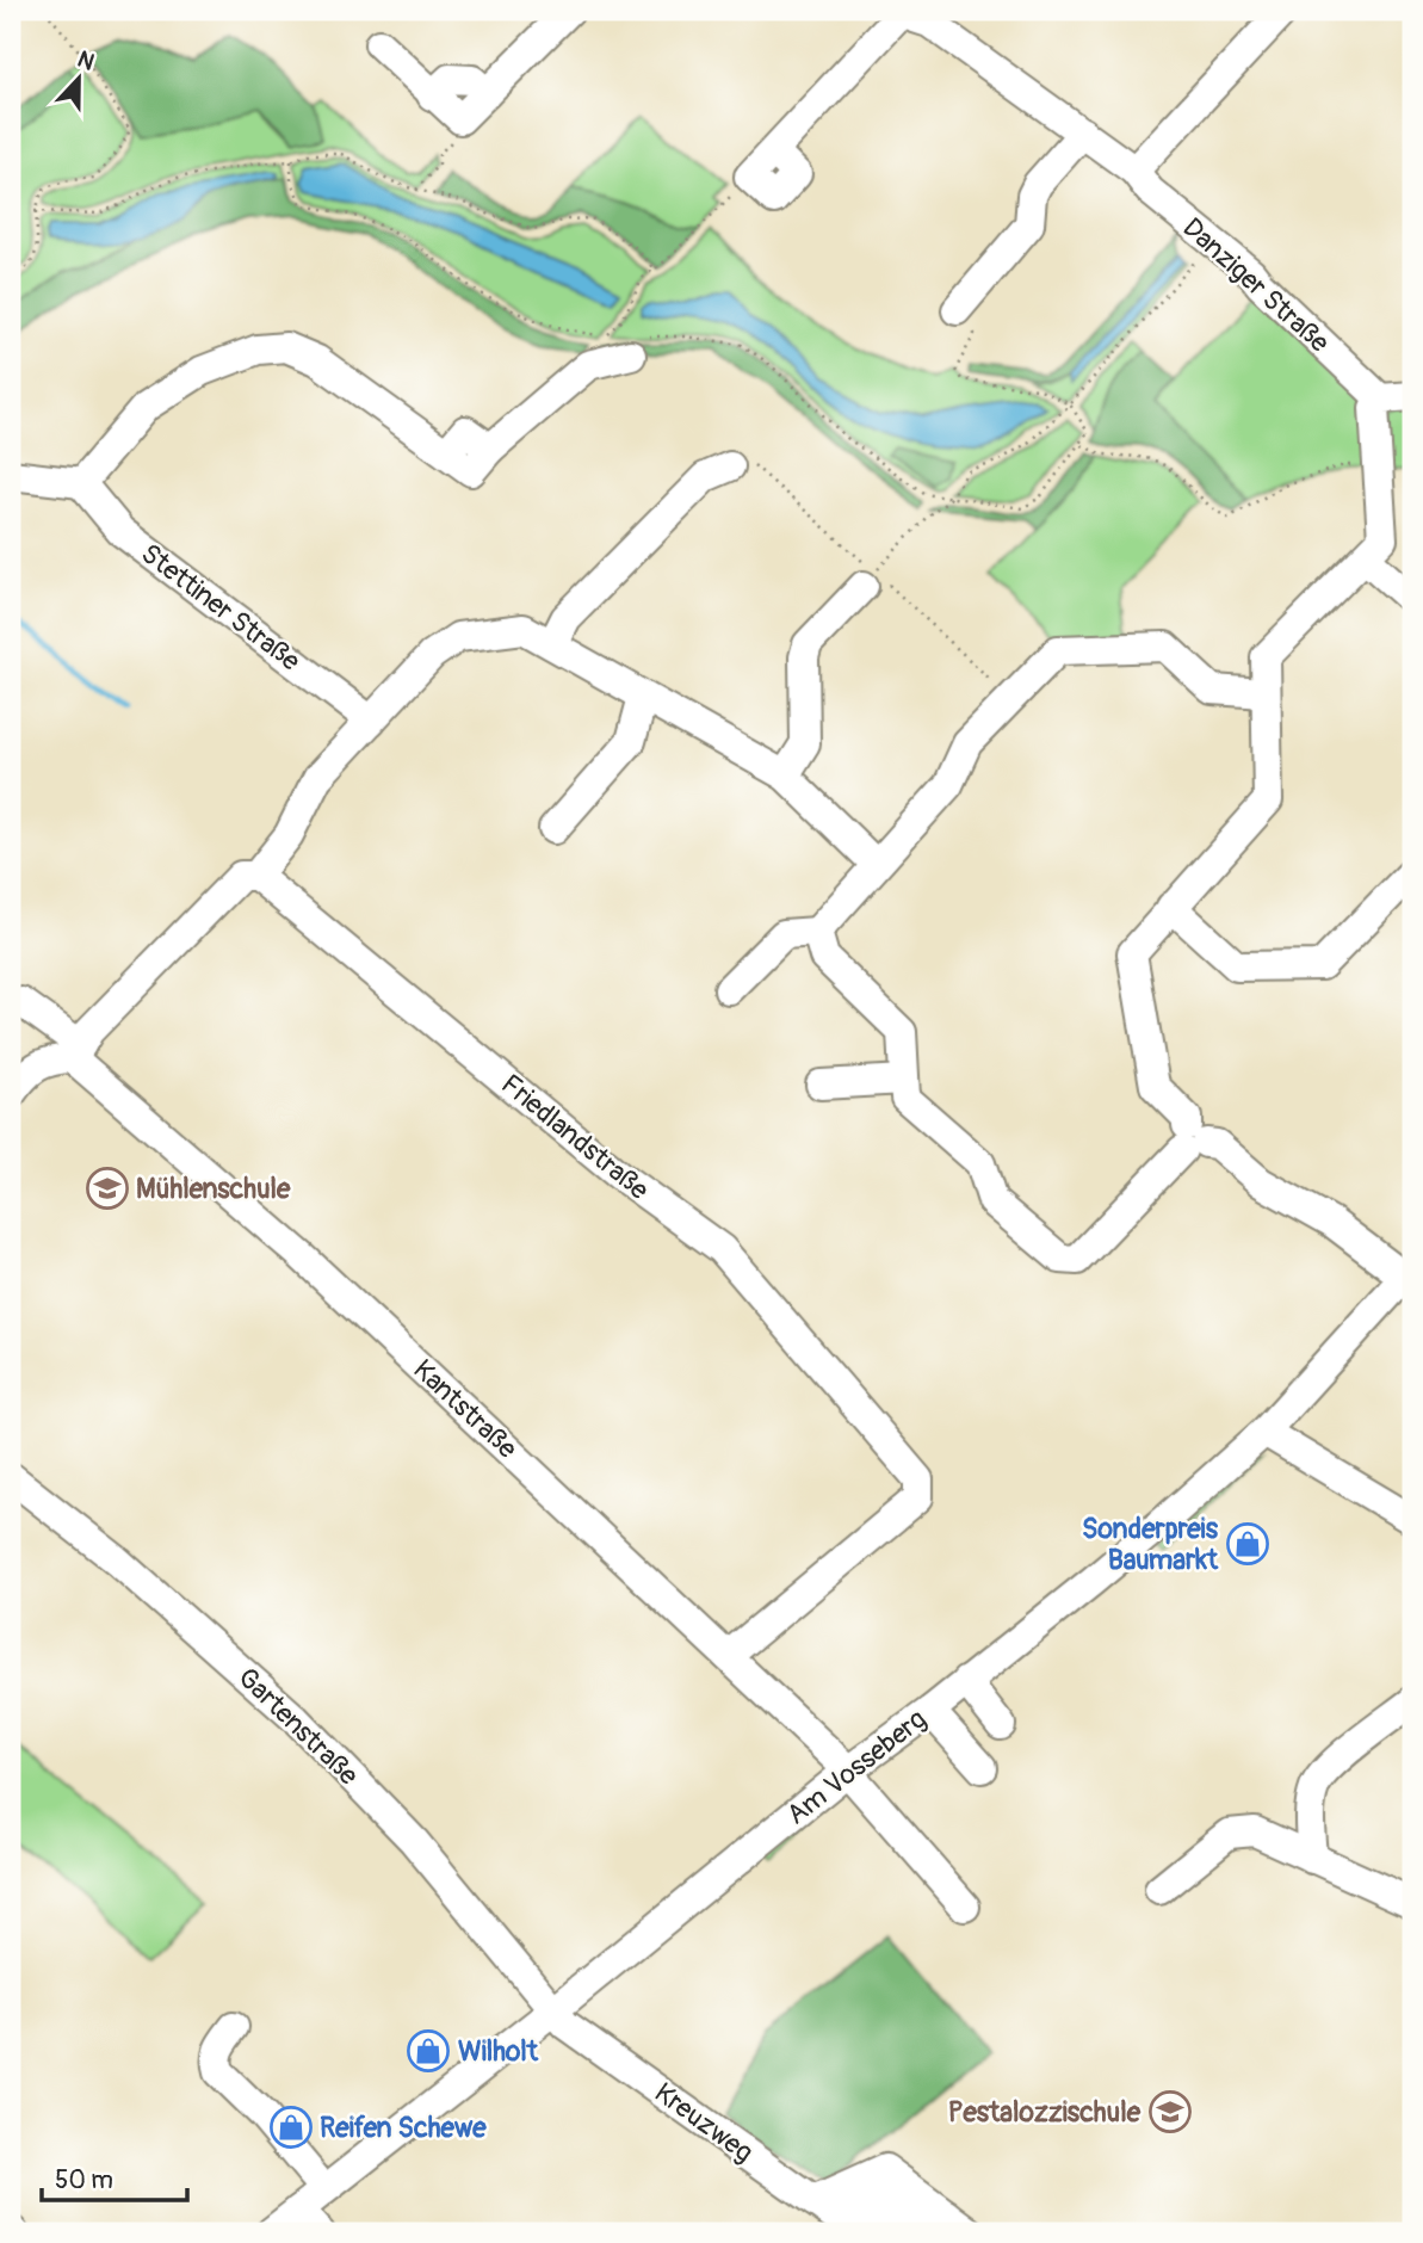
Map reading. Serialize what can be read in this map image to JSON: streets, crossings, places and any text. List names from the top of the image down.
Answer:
{
  "streets": {
    "street": [
      "Danziger Straße",
      "Stettiner Straße",
      "Friedlandstraße",
      "Kantstraße",
      "Gartenstraße",
      "Am Vosseberg",
      "Kreuzweg"
    ]
  },
  "crossings": [
    ["Friedlandstraße", "Kantstraße"],
    ["Kantstraße", "Am Vosseberg"],
    ["Gartenstraße", "Am Vosseberg"],
    ["Gartenstraße", "Kreuzweg"],
    ["Am Vosseberg", "Kreuzweg"]
  ],
  "places": {
    "school or university": ["Mühlenschule", "Pestalozzischule"],
    "shop": ["Sonderpreis Baumarkt", "Wilholt", "Reifen Schewe"]
  },
  "scale_bar": "50 m",
  "north": "top"
}
